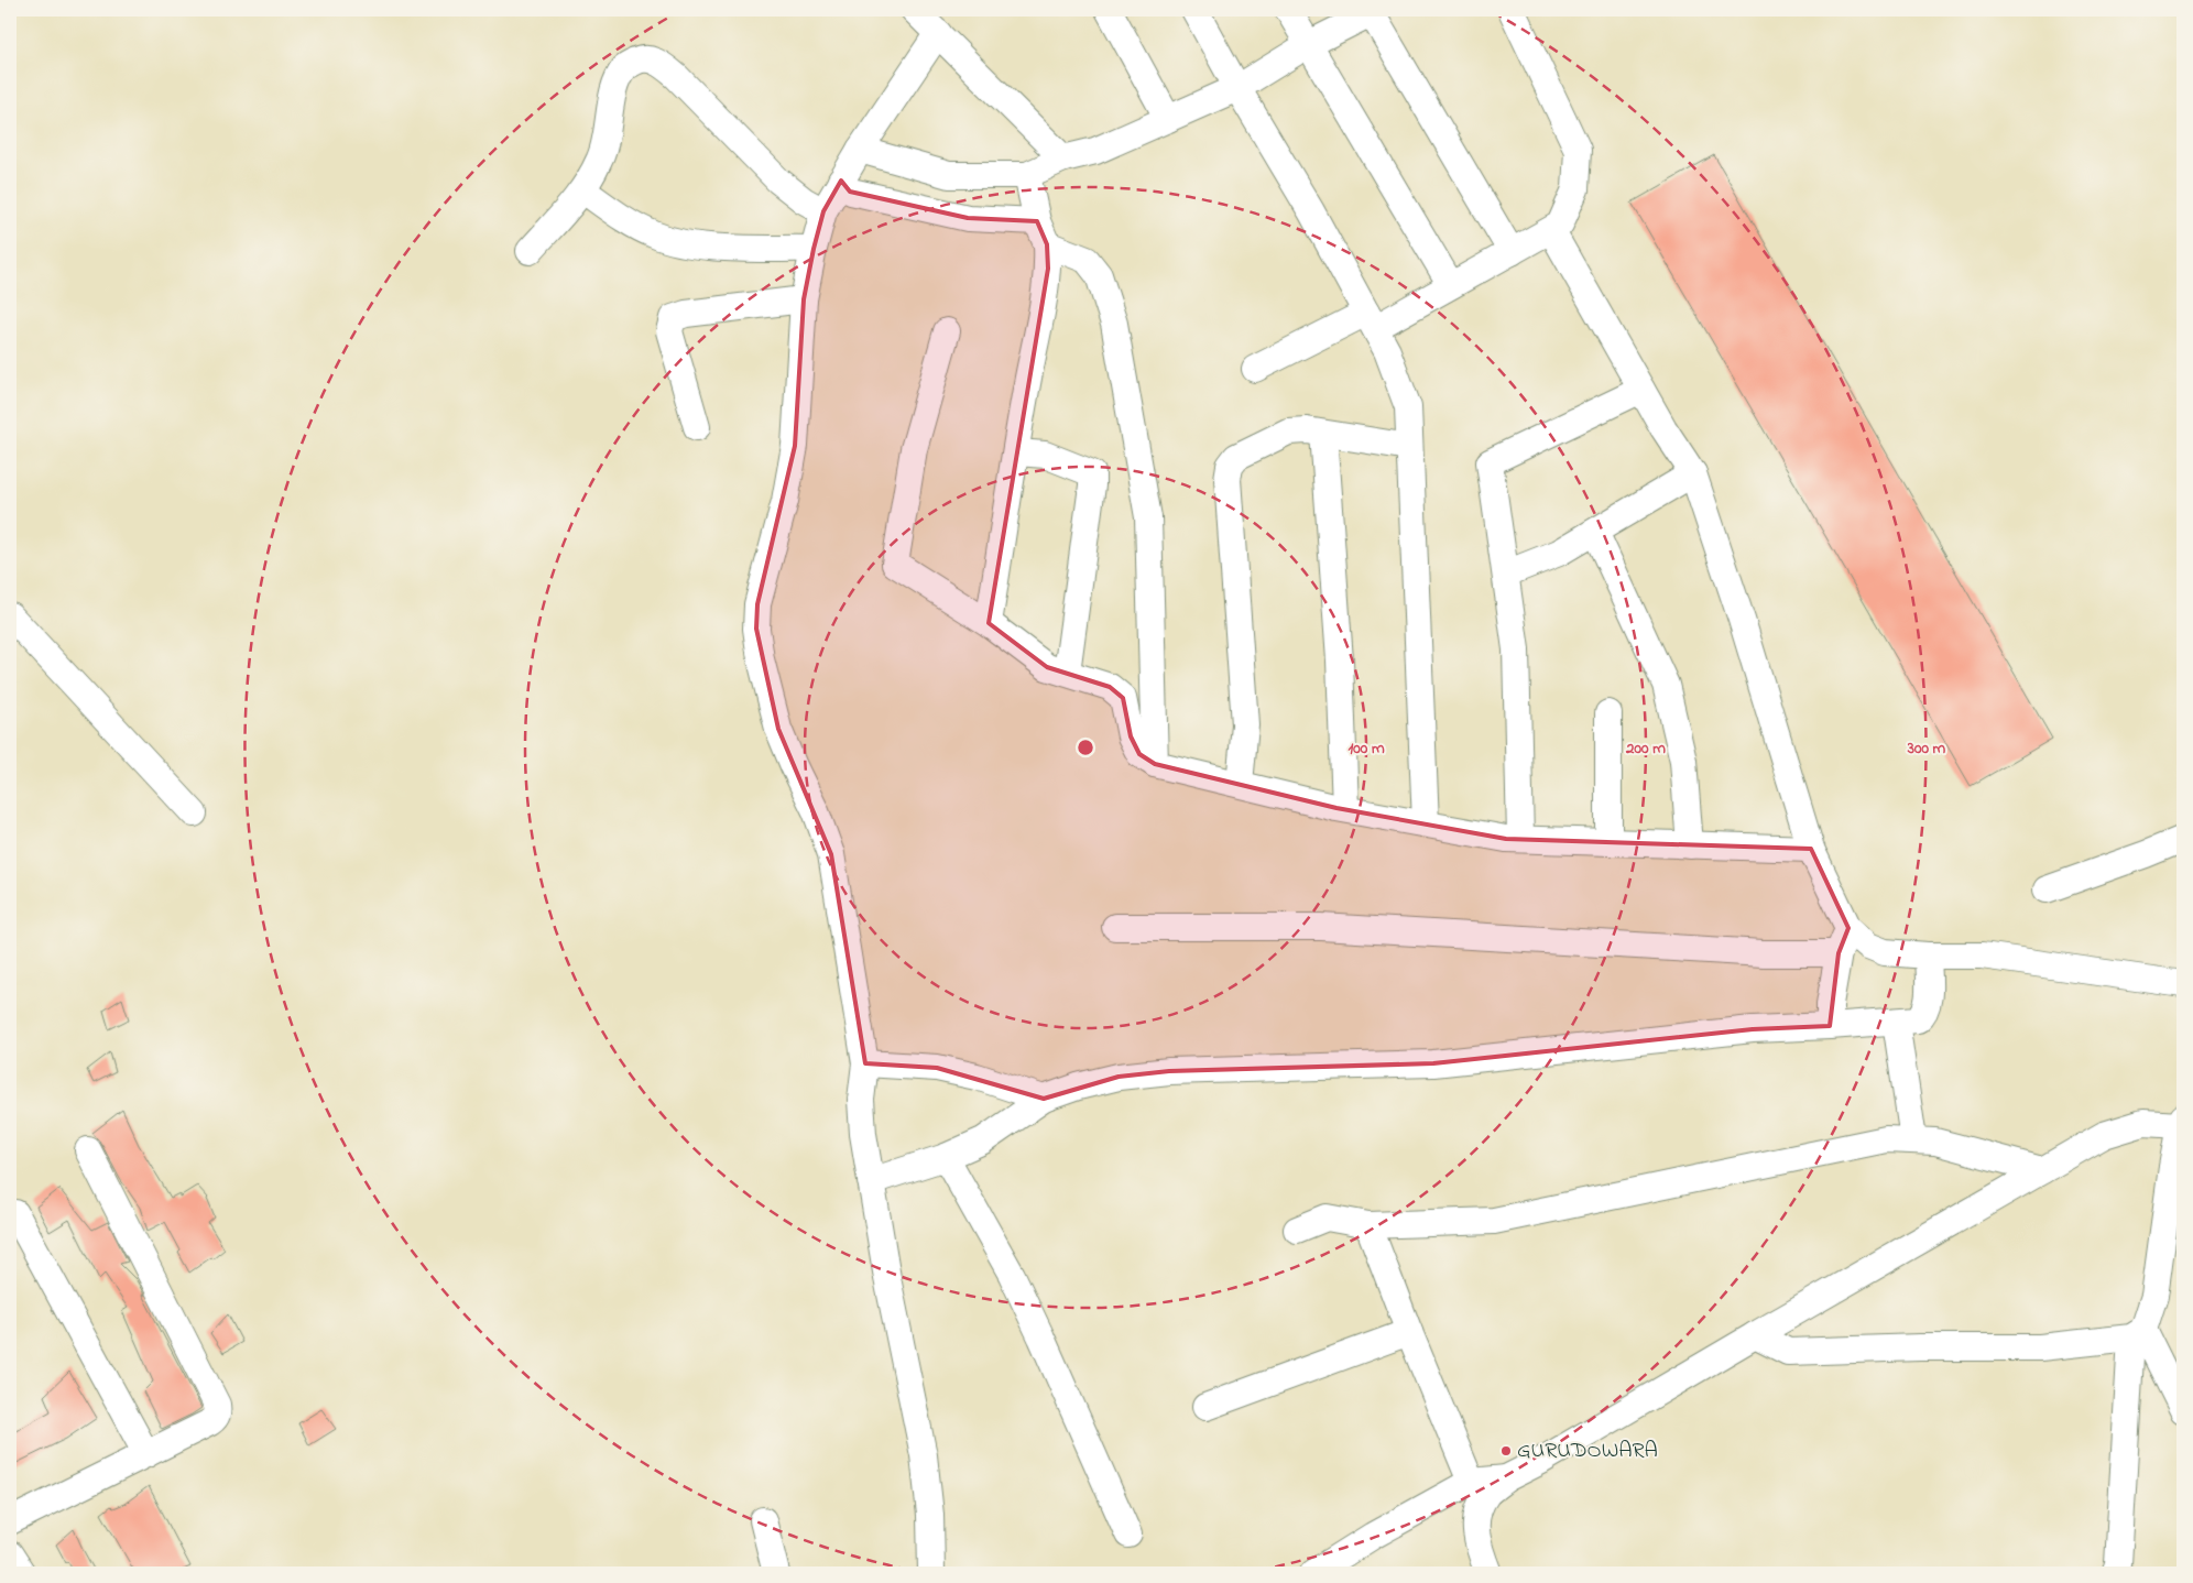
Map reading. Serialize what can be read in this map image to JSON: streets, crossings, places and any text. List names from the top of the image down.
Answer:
{
  "places": ["GURUDOWARA"],
  "rings": ["100 m", "200 m", "300 m"]
}
